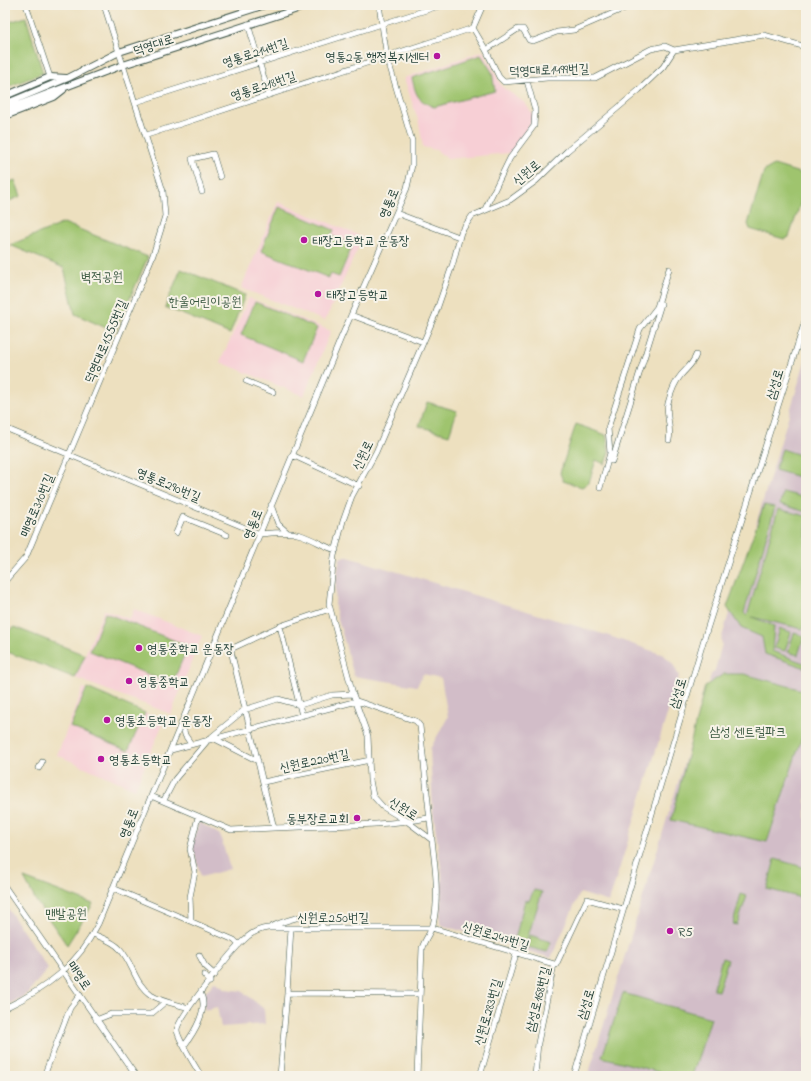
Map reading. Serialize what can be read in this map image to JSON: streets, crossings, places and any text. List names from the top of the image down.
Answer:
{
  "streets": {
    "main road": ["덕영대로"],
    "street": [
      "영통로214번길",
      "덕영대로1499번길",
      "영통로218번길",
      "신원로",
      "영통로",
      "덕영대로1555번길",
      "삼성로",
      "영통로290번길",
      "매영로310번길",
      "신원로220번길",
      "신원로250번길",
      "신원로247번길",
      "매영로",
      "삼성로168번길",
      "신원로283번길"
    ]
  },
  "crossings": [
    ["덕영대로", "덕영대로1555번길"],
    ["영통로214번길", "영통로"],
    ["영통로214번길", "덕영대로1555번길"],
    ["덕영대로1499번길", "영통로218번길"],
    ["덕영대로1499번길", "신원로"],
    ["영통로218번길", "영통로"],
    ["영통로218번길", "덕영대로1555번길"],
    ["신원로", "신원로220번길"],
    ["영통로", "영통로290번길"],
    ["영통로", "매영로"],
    ["덕영대로1555번길", "영통로290번길"],
    ["덕영대로1555번길", "매영로310번길"],
    ["삼성로", "삼성로168번길"],
    ["영통로290번길", "매영로310번길"],
    ["신원로250번길", "신원로247번길"],
    ["신원로247번길", "삼성로168번길"],
    ["신원로247번길", "신원로283번길"]
  ],
  "parks": [
    "벽적공원",
    "한울어린이공원",
    "삼성 센트럴파크",
    "맨발공원"
  ],
  "places": [
    "영통2동 행정복지센터",
    "태장고등학교 운동장",
    "태장고등학교",
    "영통중학교 운동장",
    "영통중학교",
    "영통초등학교 운동장",
    "영통초등학교",
    "동부장로교회",
    "R5"
  ]
}
